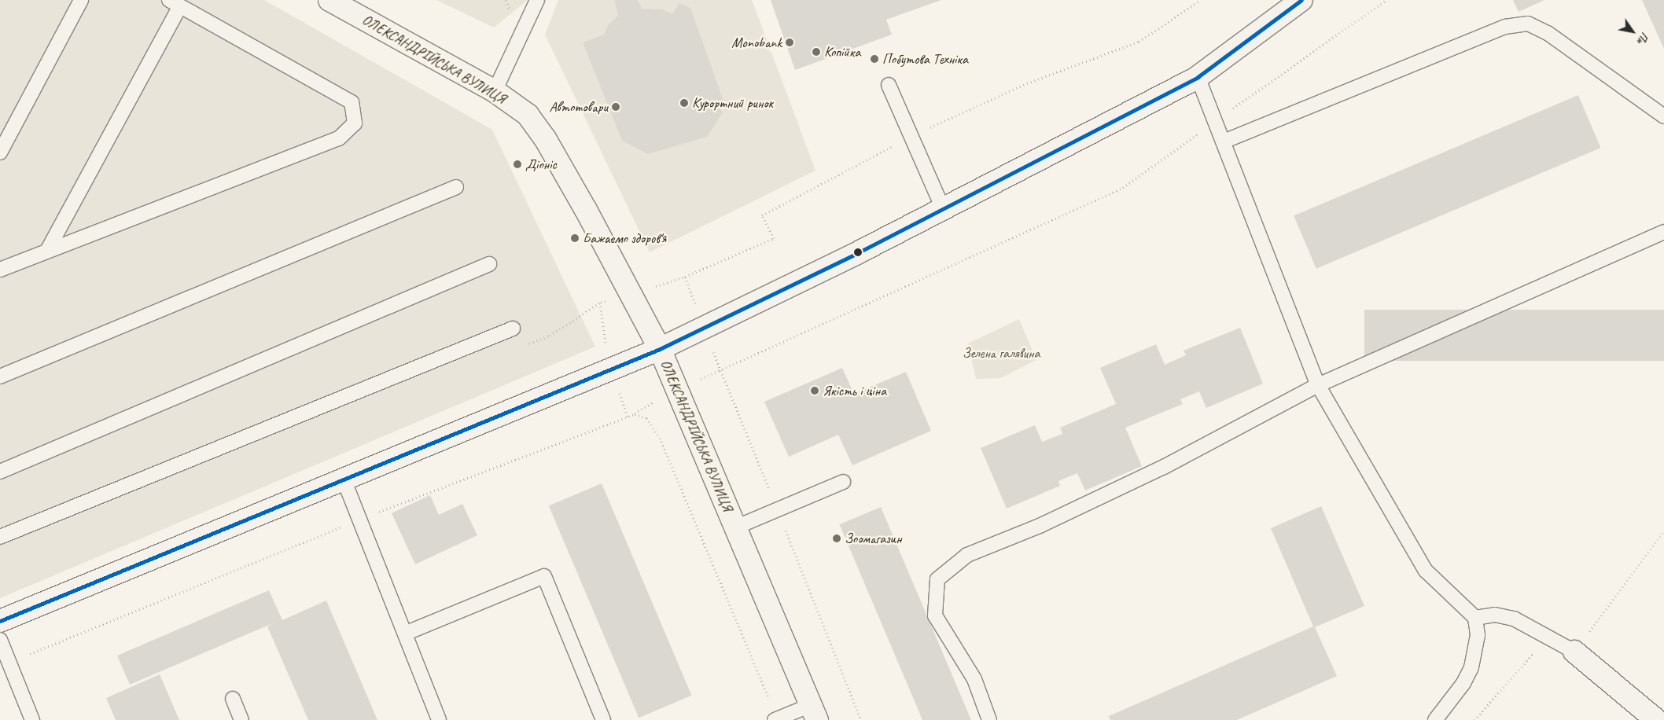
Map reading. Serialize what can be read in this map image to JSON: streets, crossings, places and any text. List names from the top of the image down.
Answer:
{
  "streets": {
    "street": ["ОЛЕКСАНДРІЙСЬКА ВУЛИЦЯ"]
  },
  "parks": ["Зелена галявина"],
  "places": [
    "Monobank",
    "Копійка",
    "Побутова Техніка",
    "Курортний ринок",
    "Автотовари",
    "Діоніс",
    "Бажаемо здоров'я",
    "Якість і ціна",
    "Зоомагазин"
  ],
  "north": "bottom right"
}
